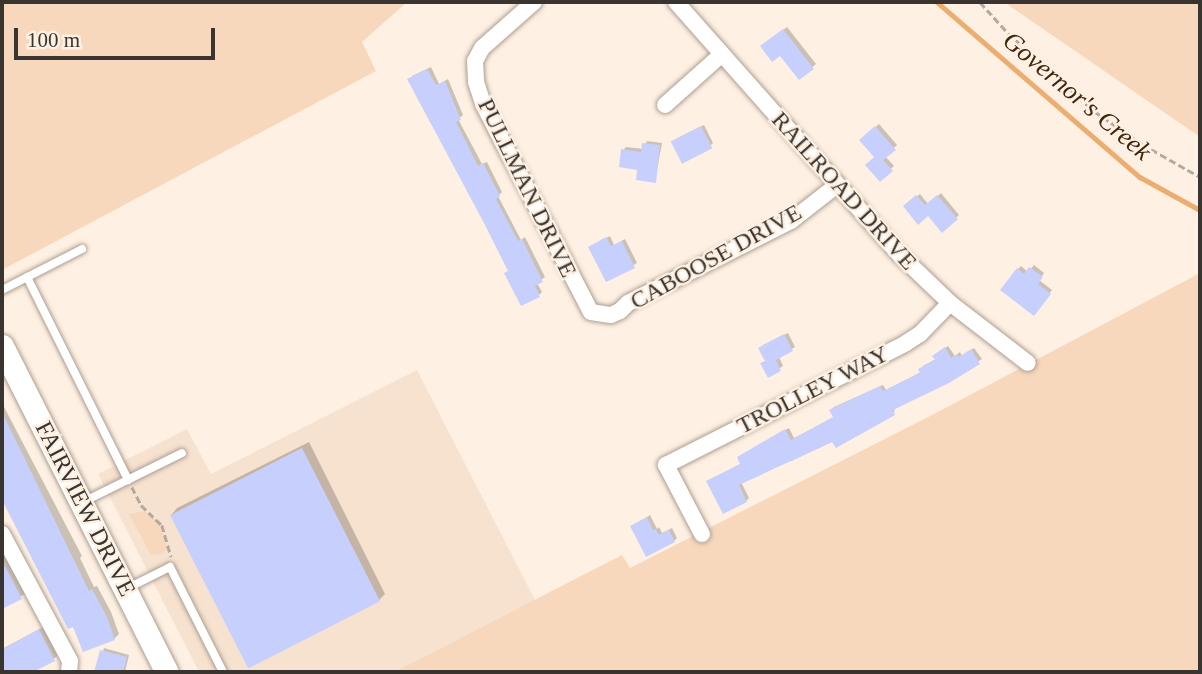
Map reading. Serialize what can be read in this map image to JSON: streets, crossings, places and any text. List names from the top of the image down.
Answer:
{
  "streets": {
    "main road": ["FAIRVIEW DRIVE"],
    "street": [
      "PULLMAN DRIVE",
      "RAILROAD DRIVE",
      "CABOOSE DRIVE",
      "TROLLEY WAY"
    ]
  },
  "crossings": [
    ["PULLMAN DRIVE", "CABOOSE DRIVE"],
    ["RAILROAD DRIVE", "CABOOSE DRIVE"],
    ["RAILROAD DRIVE", "TROLLEY WAY"]
  ],
  "water": ["Governor's Creek"],
  "scale_bar": "100 m"
}
